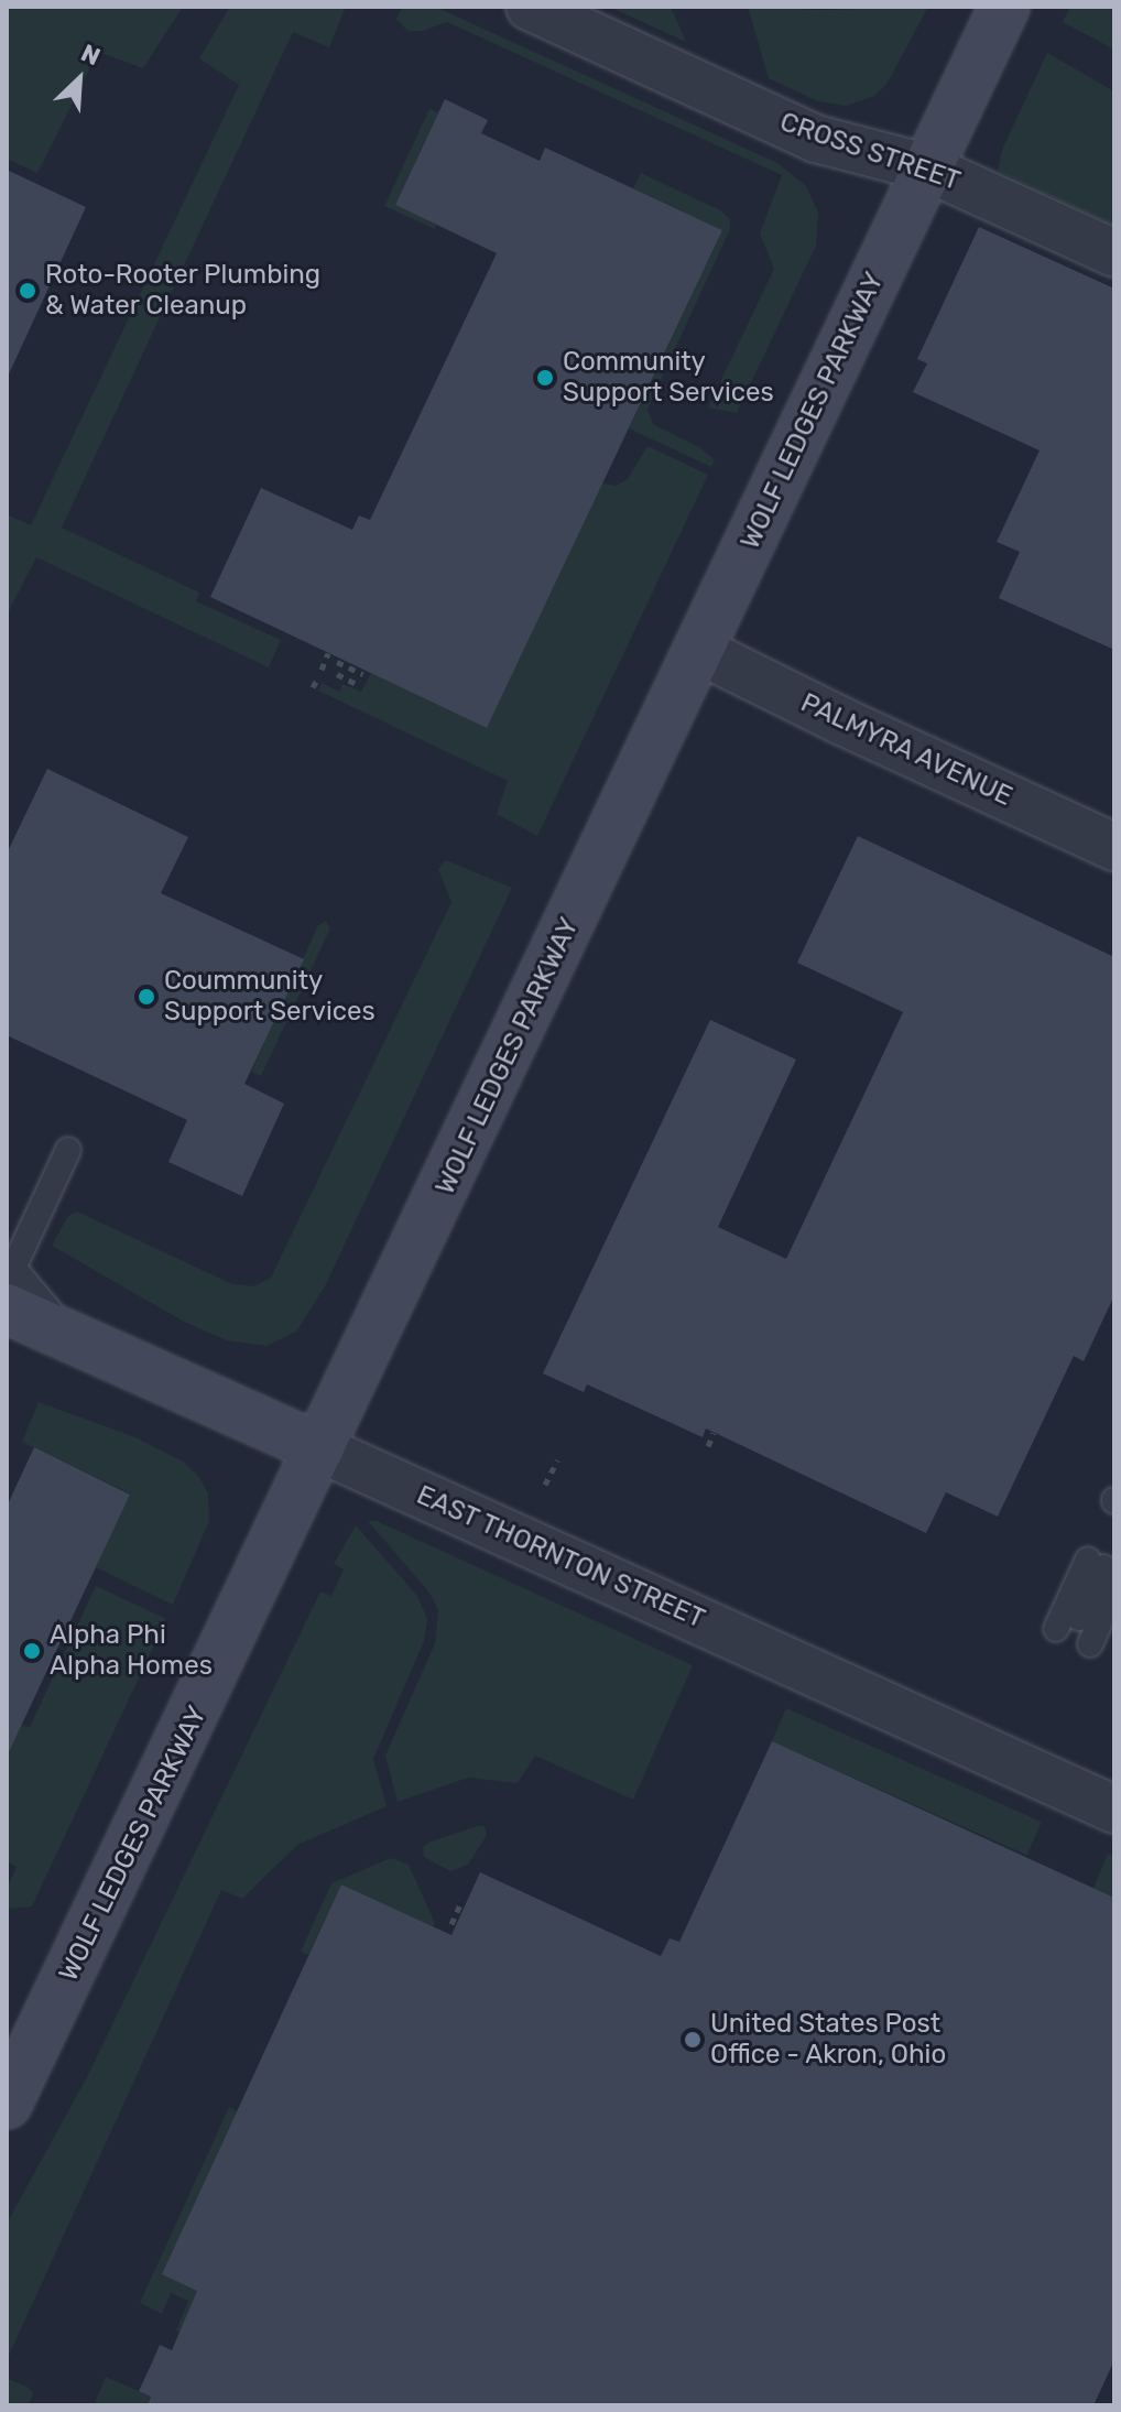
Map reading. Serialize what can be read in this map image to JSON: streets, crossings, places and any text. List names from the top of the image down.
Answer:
{
  "streets": {
    "main road": ["WOLF LEDGES PARKWAY", "EAST THORNTON STREET"],
    "street": ["CROSS STREET", "PALMYRA AVENUE"]
  },
  "crossings": [
    ["CROSS STREET", "WOLF LEDGES PARKWAY"],
    ["WOLF LEDGES PARKWAY", "PALMYRA AVENUE"],
    ["WOLF LEDGES PARKWAY", "EAST THORNTON STREET"]
  ],
  "places": [
    "Roto-Rooter Plumbing & Water Cleanup",
    "Community Support Services",
    "Coummunity Support Services",
    "Alpha Phi Alpha Homes",
    "United States Post Office - Akron, Ohio"
  ],
  "north": "top right"
}
